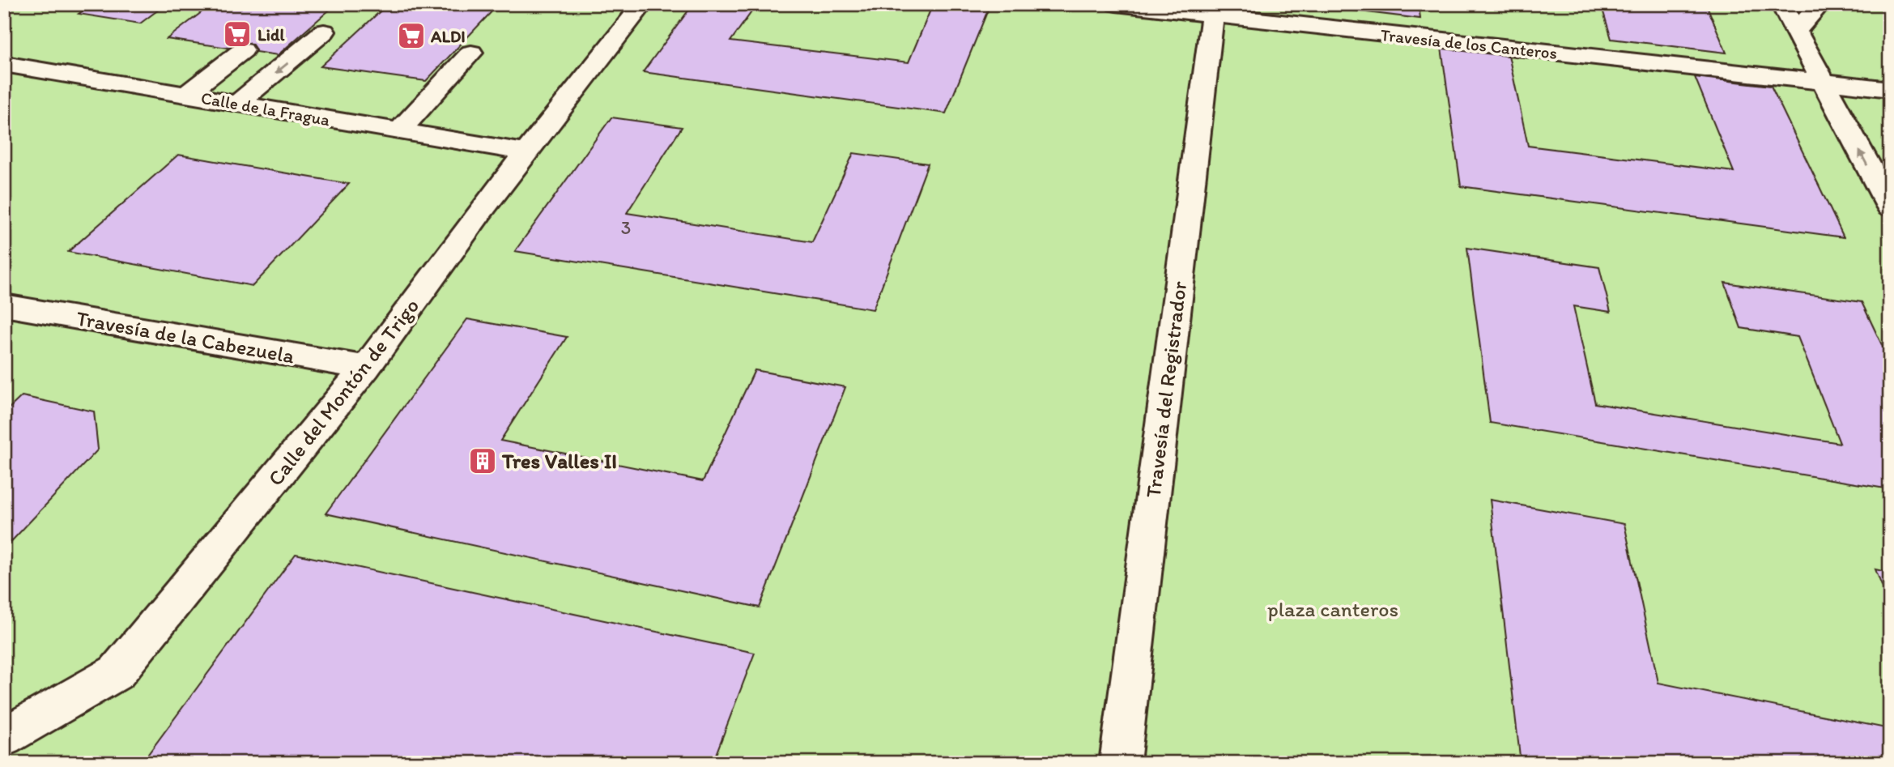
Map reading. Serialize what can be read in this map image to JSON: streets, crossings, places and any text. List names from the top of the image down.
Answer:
{
  "streets": {
    "street": [
      "Travesía de los Canteros",
      "Calle de la Fragua",
      "Travesía de la Cabezuela",
      "Travesía del Registrador",
      "Calle del Montón de Trigo"
    ]
  },
  "crossings": [
    ["Travesía de los Canteros", "Travesía del Registrador"],
    ["Calle de la Fragua", "Calle del Montón de Trigo"],
    ["Travesía de la Cabezuela", "Calle del Montón de Trigo"]
  ],
  "parks": ["plaza canteros"],
  "places": {
    "supermarket": ["Lidl", "ALDI"],
    "building": ["Tres Valles II"]
  },
  "house_numbers": ["3"]
}
